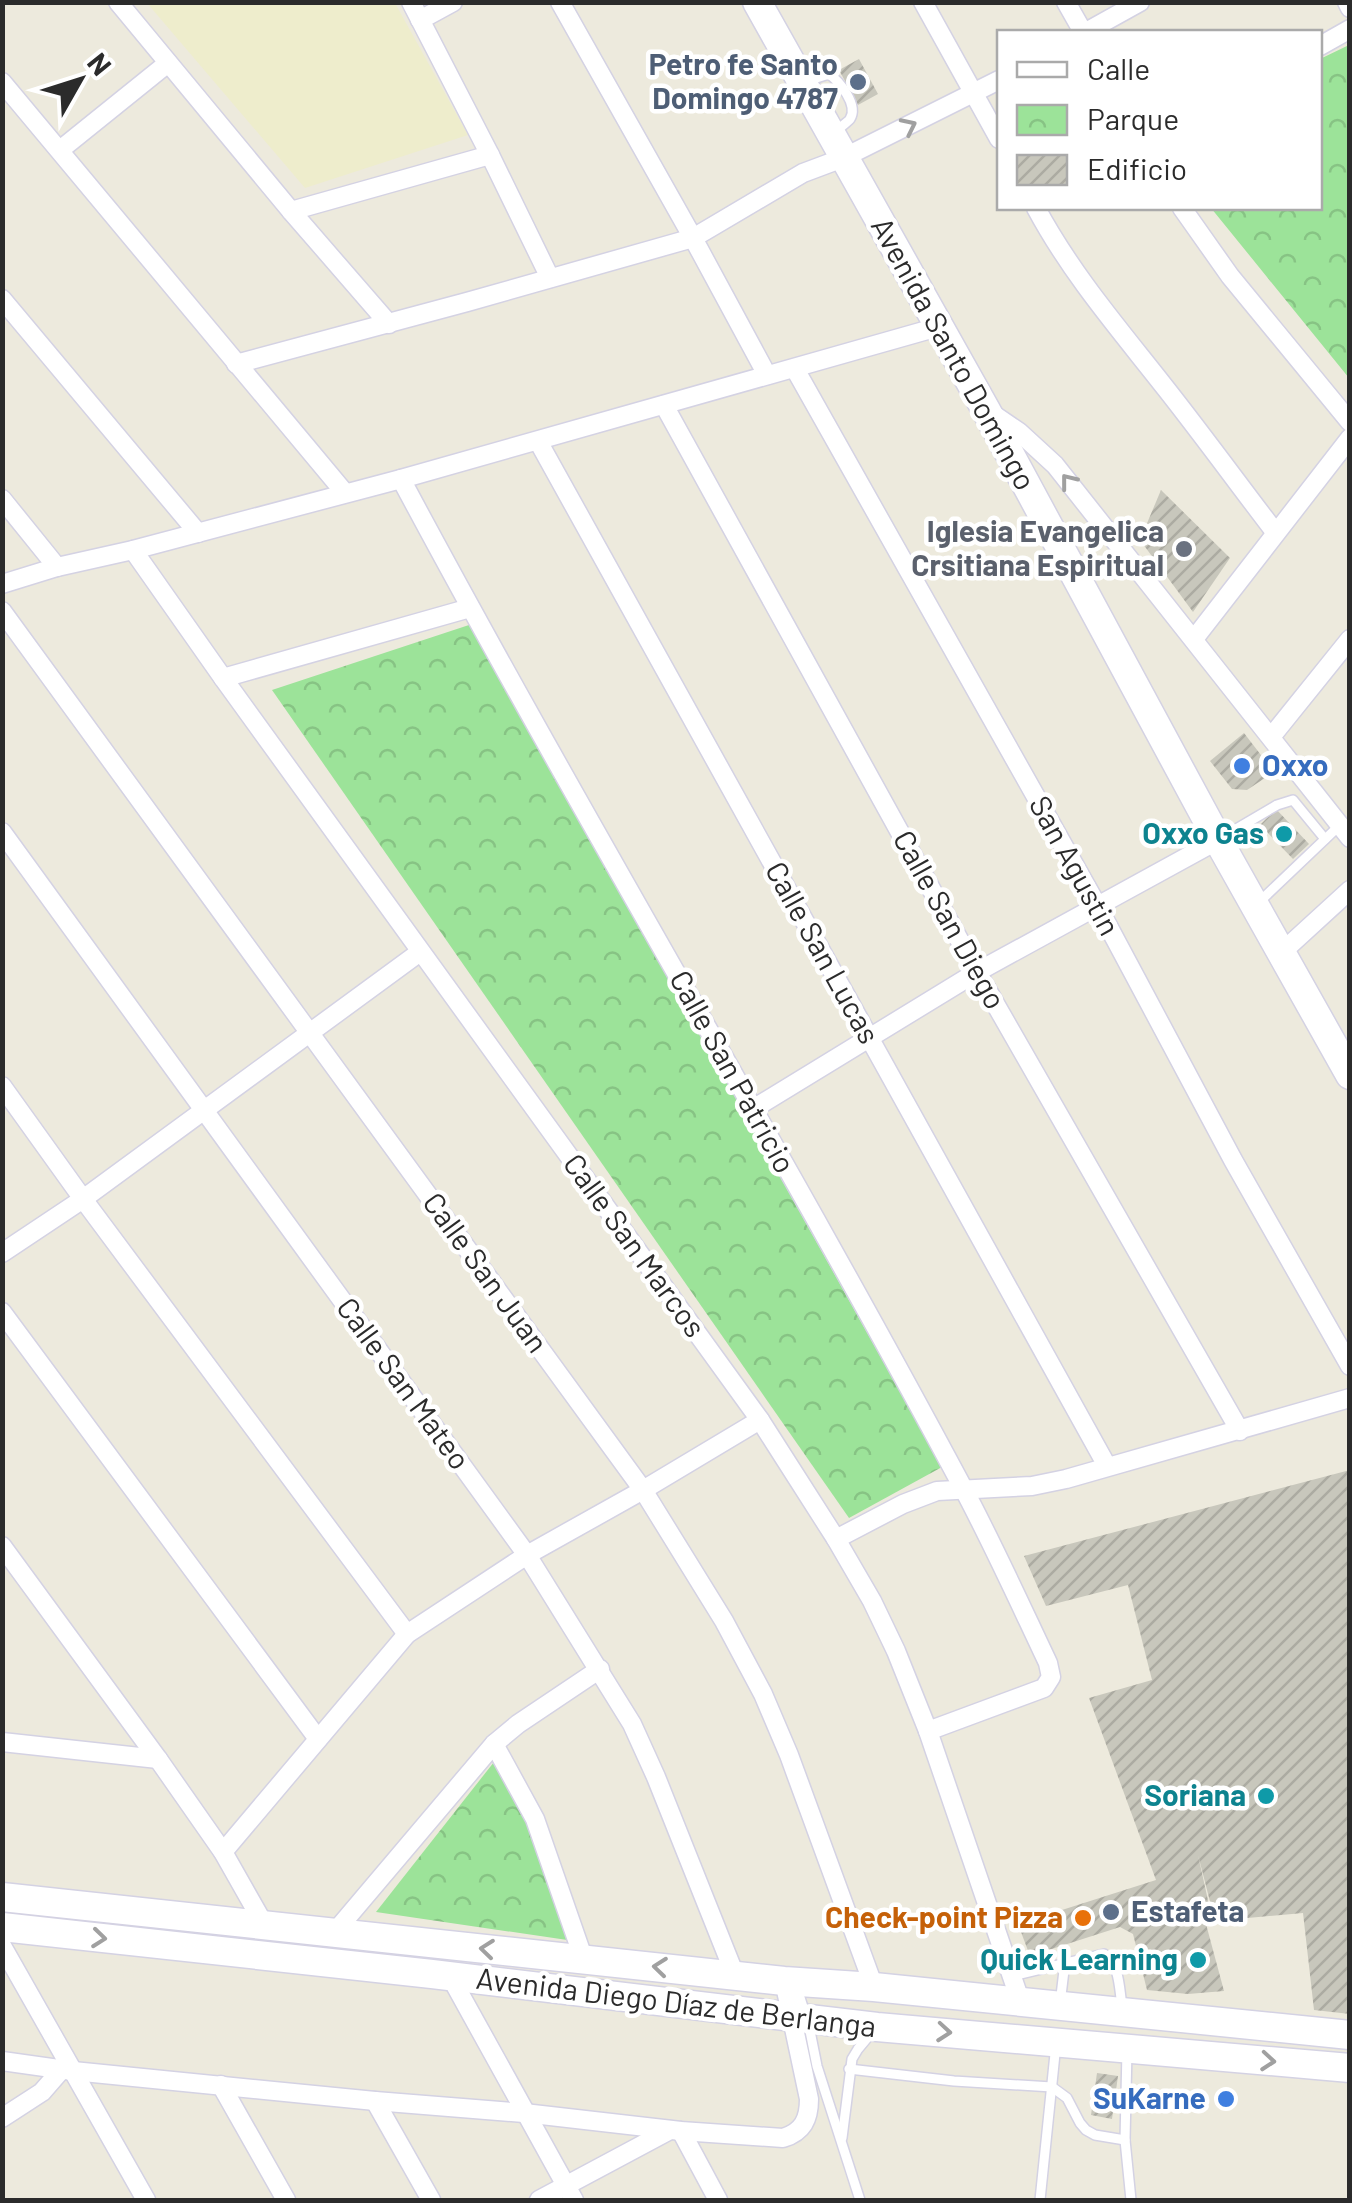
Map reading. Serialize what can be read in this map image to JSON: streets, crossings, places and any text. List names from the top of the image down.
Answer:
{
  "streets": {
    "main road": ["Avenida Santo Domingo", "Avenida Diego Díaz de Berlanga"],
    "street": [
      "San Agustin",
      "Calle San Diego",
      "Calle San Lucas",
      "Calle San Patricio",
      "Calle San Marcos",
      "Calle San Juan",
      "Calle San Mateo"
    ]
  },
  "crossings": [
    ["Calle San Patricio", "Calle San Marcos"],
    ["Calle San Marcos", "Avenida Diego Díaz de Berlanga"],
    ["Calle San Juan", "Avenida Diego Díaz de Berlanga"],
    ["Calle San Mateo", "Avenida Diego Díaz de Berlanga"]
  ],
  "places": [
    "Petro fe Santo Domingo 4787",
    "Iglesia Evangelica Crsitiana Espiritual",
    "Oxxo",
    "Oxxo Gas",
    "Soriana",
    "Estafeta",
    "Check-point Pizza",
    "Quick Learning",
    "SuKarne"
  ],
  "legend": ["Calle", "Parque", "Edificio"],
  "north": "top right"
}
